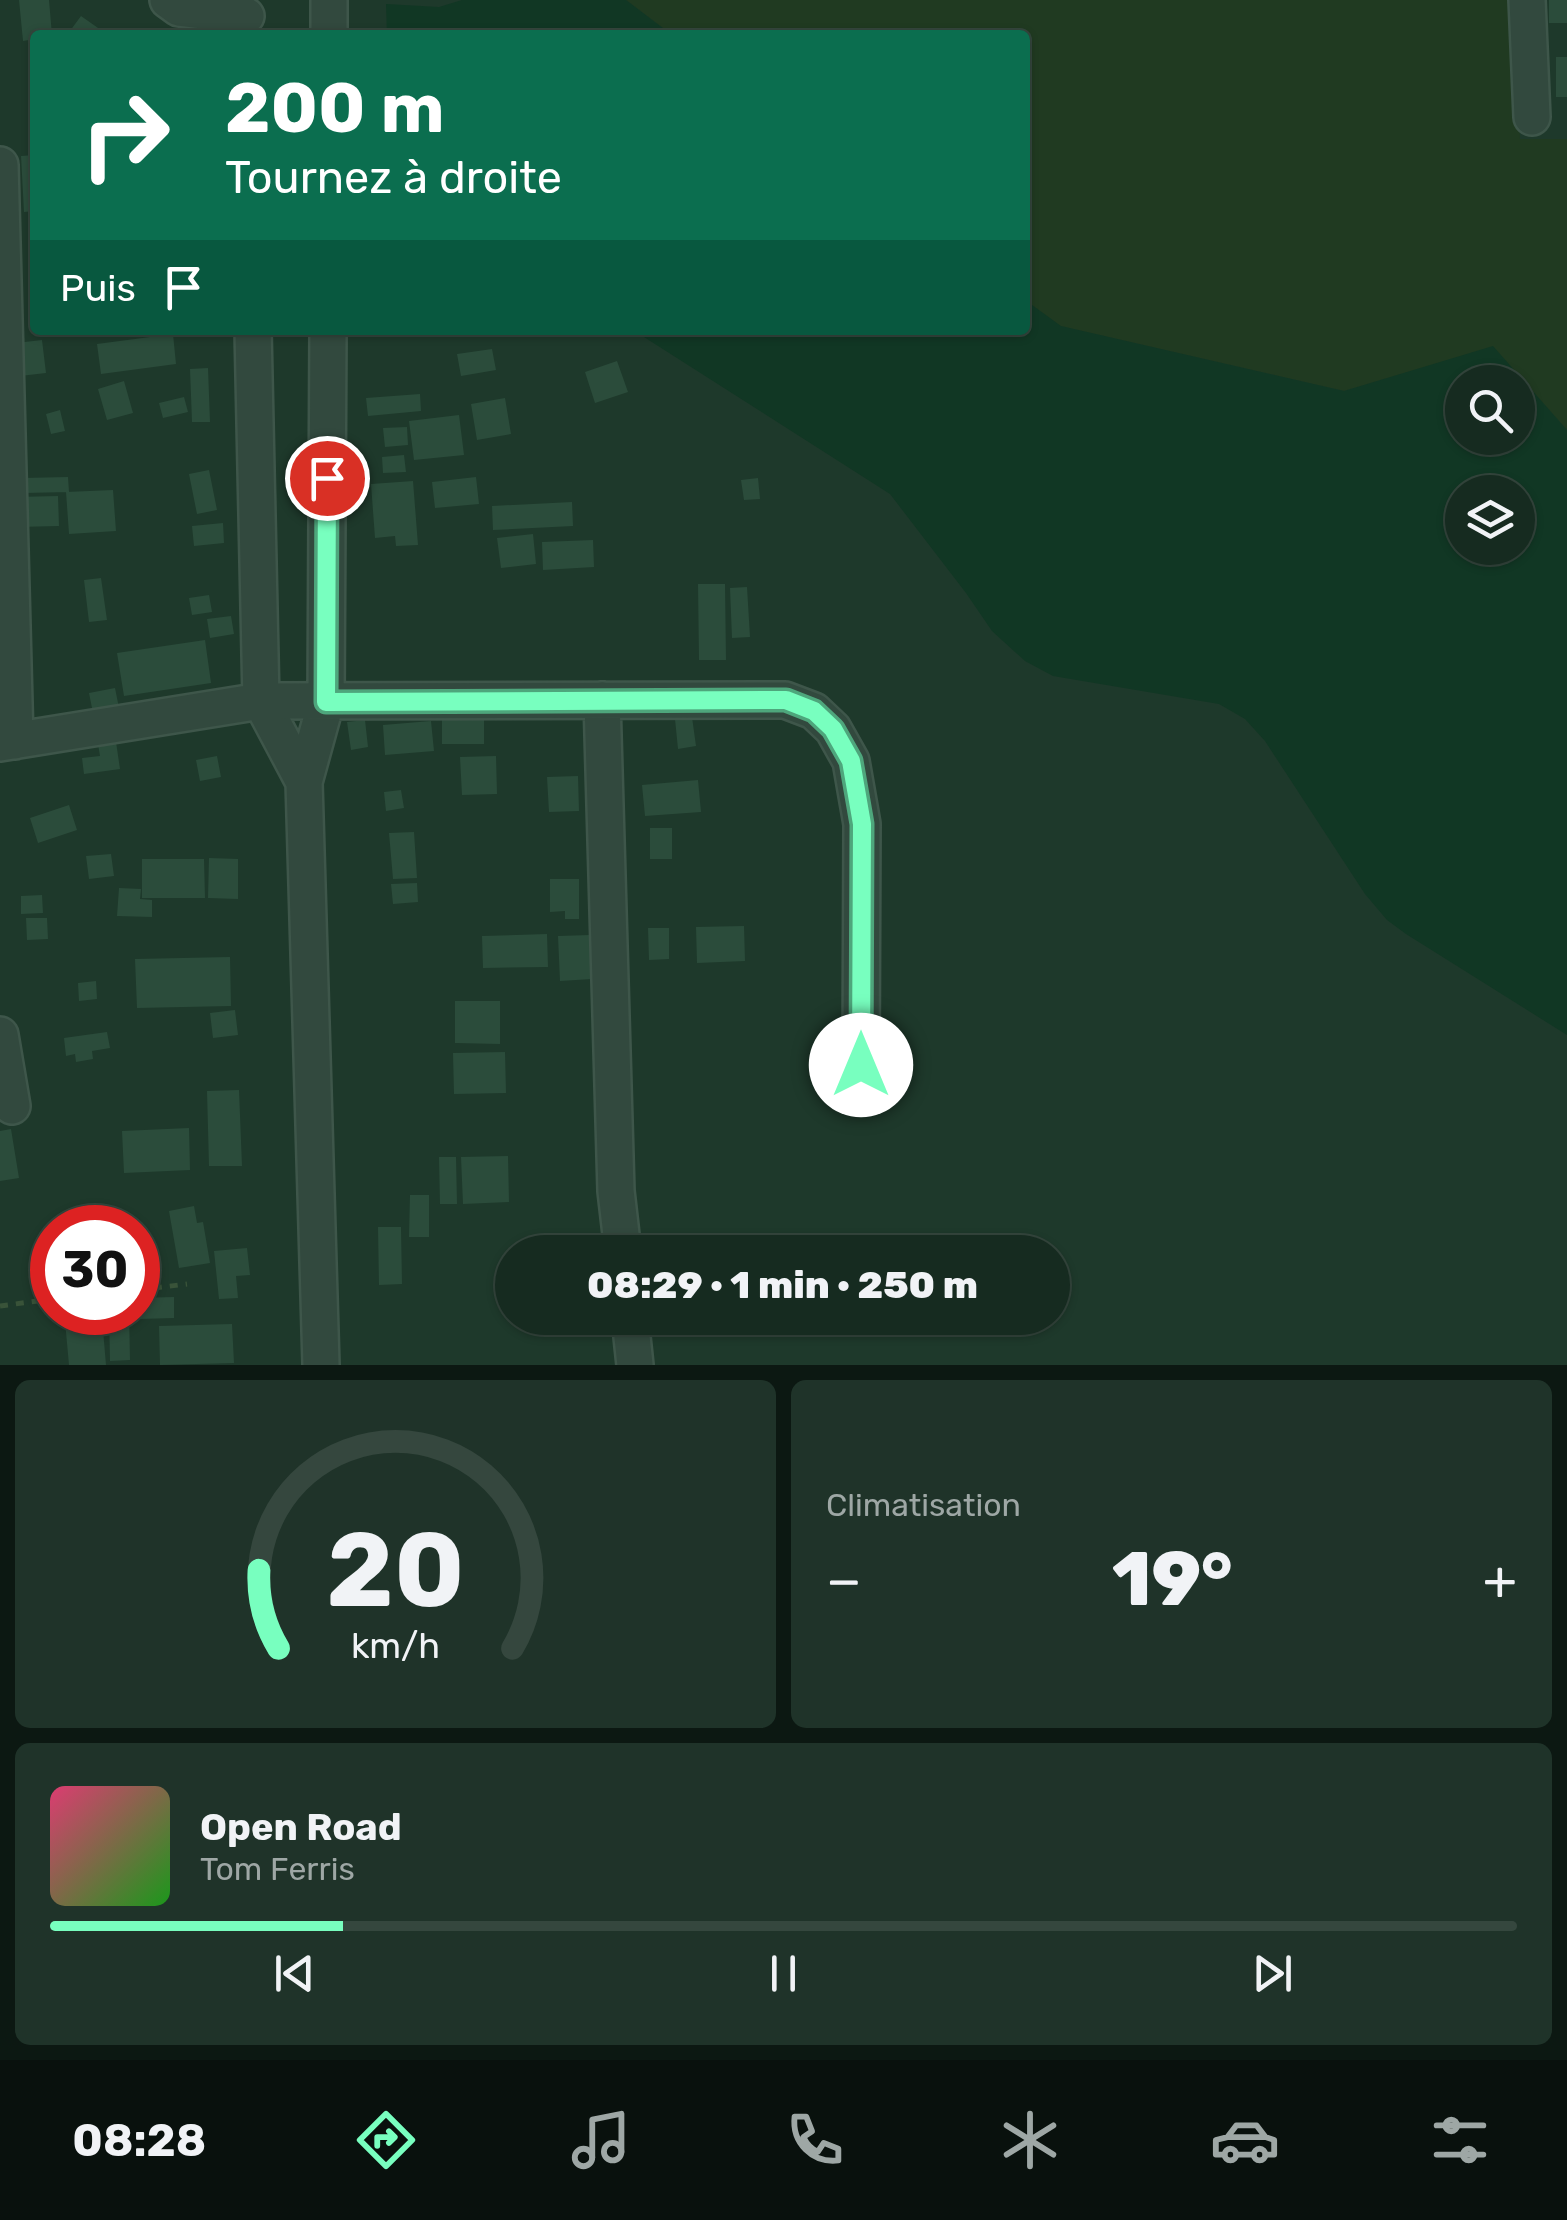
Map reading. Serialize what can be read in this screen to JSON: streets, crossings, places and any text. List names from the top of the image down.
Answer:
{
  "page": {
    "turn": ["200 m", "Tournez à droite"],
    "then": "Puis",
    "limit": "30",
    "trip": "08:29 · 1 min · 250 m",
    "tile": "Climatisation",
    "heat": ["−", "19°", "+"],
    "song": ["Open Road", "Tom Ferris"],
    "tabs": "08:28",
    "gauge": ["20", "km/h"]
  }
}
